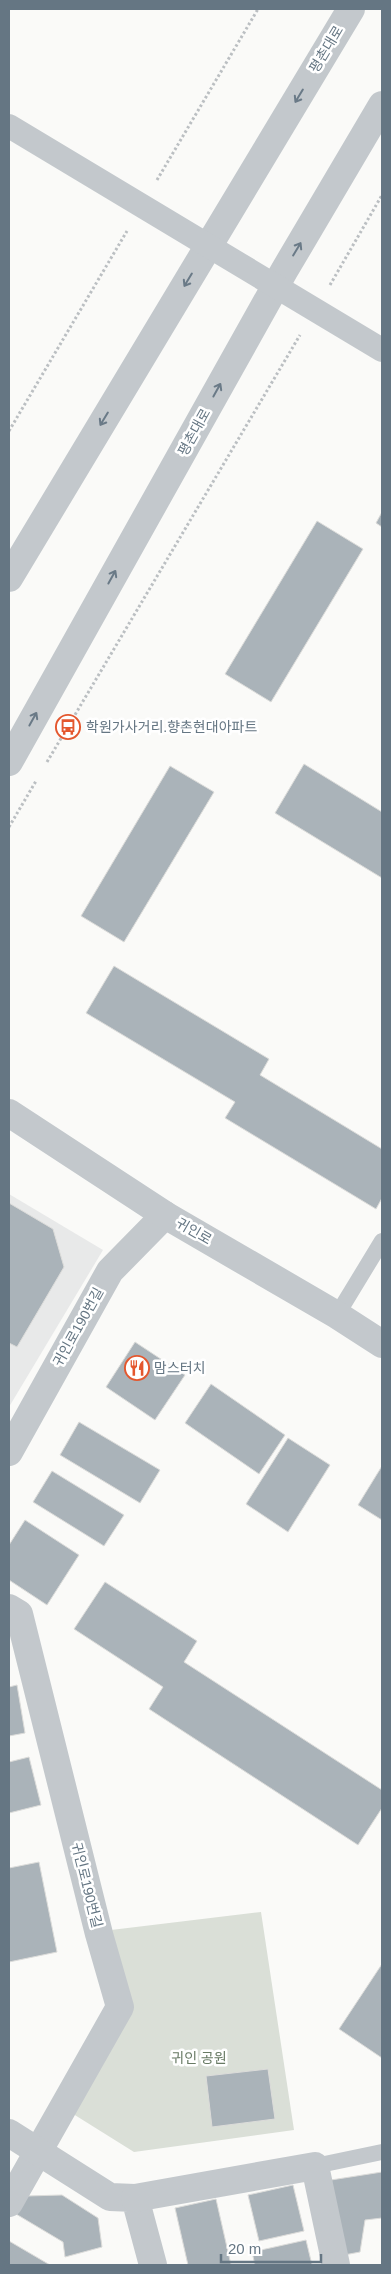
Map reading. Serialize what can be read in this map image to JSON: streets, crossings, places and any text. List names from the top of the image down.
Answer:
{
  "streets": {
    "street": ["평촌대로", "귀인로", "귀인로190번길"]
  },
  "crossings": [
    ["귀인로", "귀인로190번길"]
  ],
  "parks": ["귀인 공원"],
  "places": {
    "bus stop": ["학원가사거리.향촌현대아파트"],
    "restaurant": ["맘스터치"]
  },
  "scale_bar": "20 m"
}
